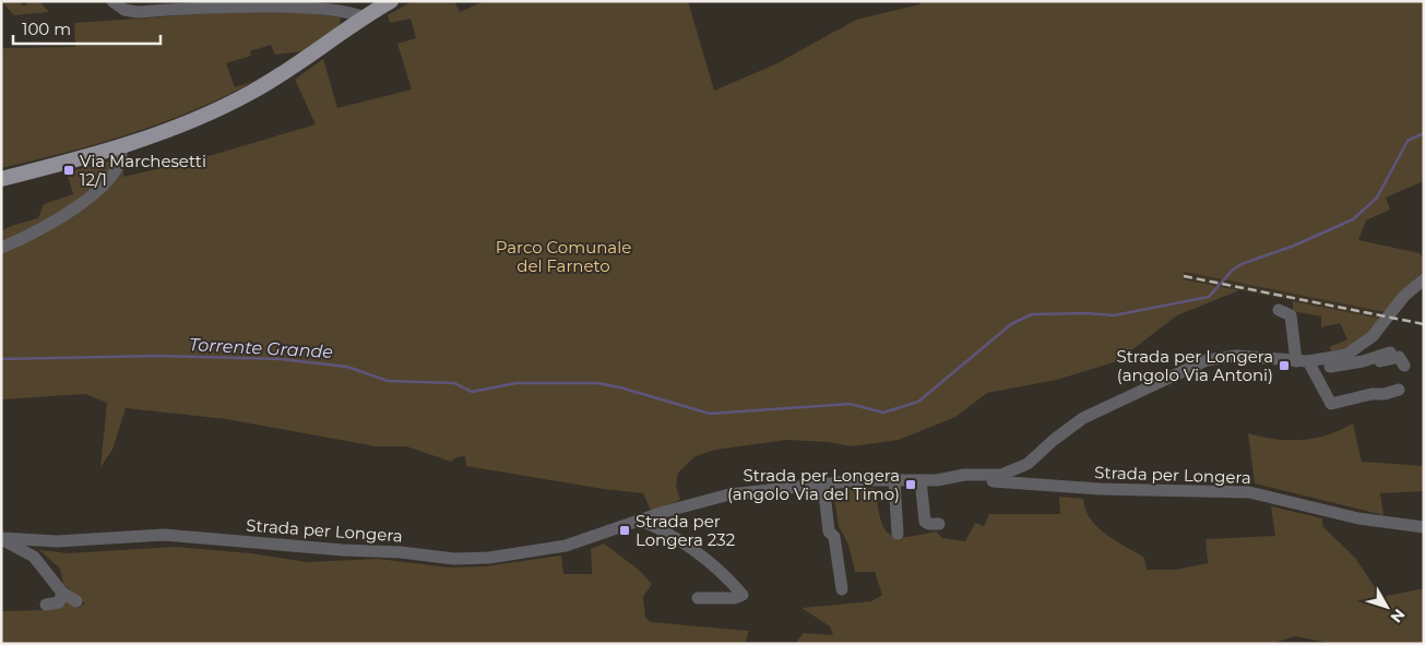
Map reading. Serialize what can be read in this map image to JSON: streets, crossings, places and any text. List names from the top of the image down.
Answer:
{
  "streets": {
    "street": ["Strada per Longera"]
  },
  "water": ["Torrente Grande"],
  "parks": ["Parco Comunale del Farneto"],
  "places": {
    "transit": [
      "Via Marchesetti 12/1",
      "Strada per Longera (angolo Via Antoni)",
      "Strada per Longera (angolo Via del Timo)",
      "Strada per Longera 232"
    ]
  },
  "scale_bar": "100 m",
  "north": "bottom right"
}
